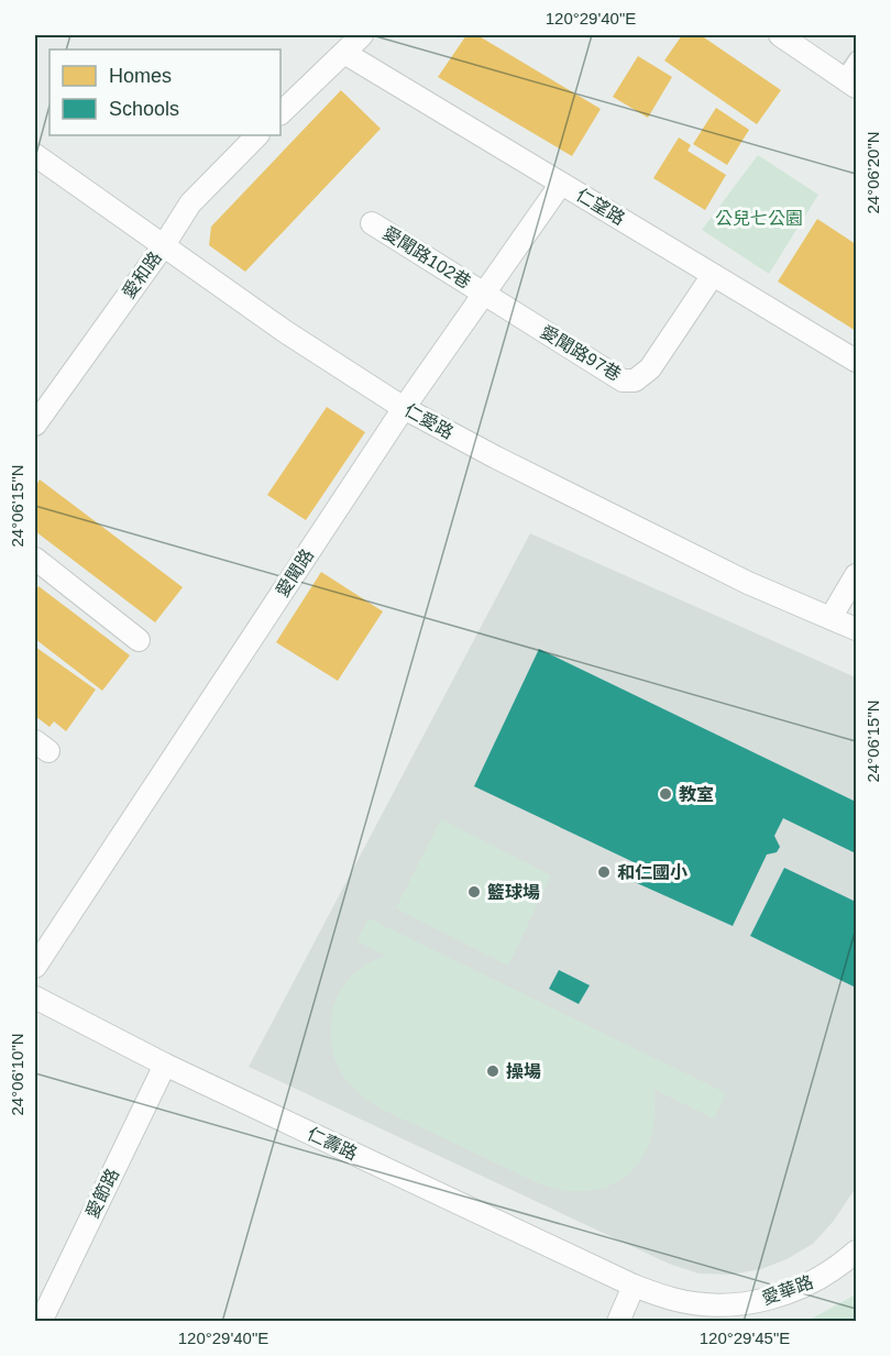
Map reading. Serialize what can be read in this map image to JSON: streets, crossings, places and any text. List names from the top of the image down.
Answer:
{
  "streets": {
    "street": [
      "仁望路",
      "愛聞路102巷",
      "愛和路",
      "愛聞路97巷",
      "仁愛路",
      "愛聞路",
      "仁壽路",
      "愛節路",
      "愛華路"
    ]
  },
  "crossings": [
    ["仁望路", "愛聞路97巷"],
    ["仁望路", "愛聞路"],
    ["愛聞路102巷", "愛聞路97巷"],
    ["愛聞路102巷", "愛聞路"],
    ["愛和路", "仁愛路"],
    ["愛聞路97巷", "愛聞路"],
    ["仁愛路", "愛聞路"],
    ["仁壽路", "愛節路"],
    ["仁壽路", "愛華路"]
  ],
  "parks": ["公兒七公園"],
  "places": [
    "教室",
    "和仁國小",
    "籃球場",
    "操場"
  ],
  "legend": ["Homes", "Schools"],
  "coordinates": [
    "120°29'40\"E",
    "24°06'20\"N",
    "24°06'15\"N",
    "24°06'10\"N",
    "120°29'45\"E"
  ]
}
